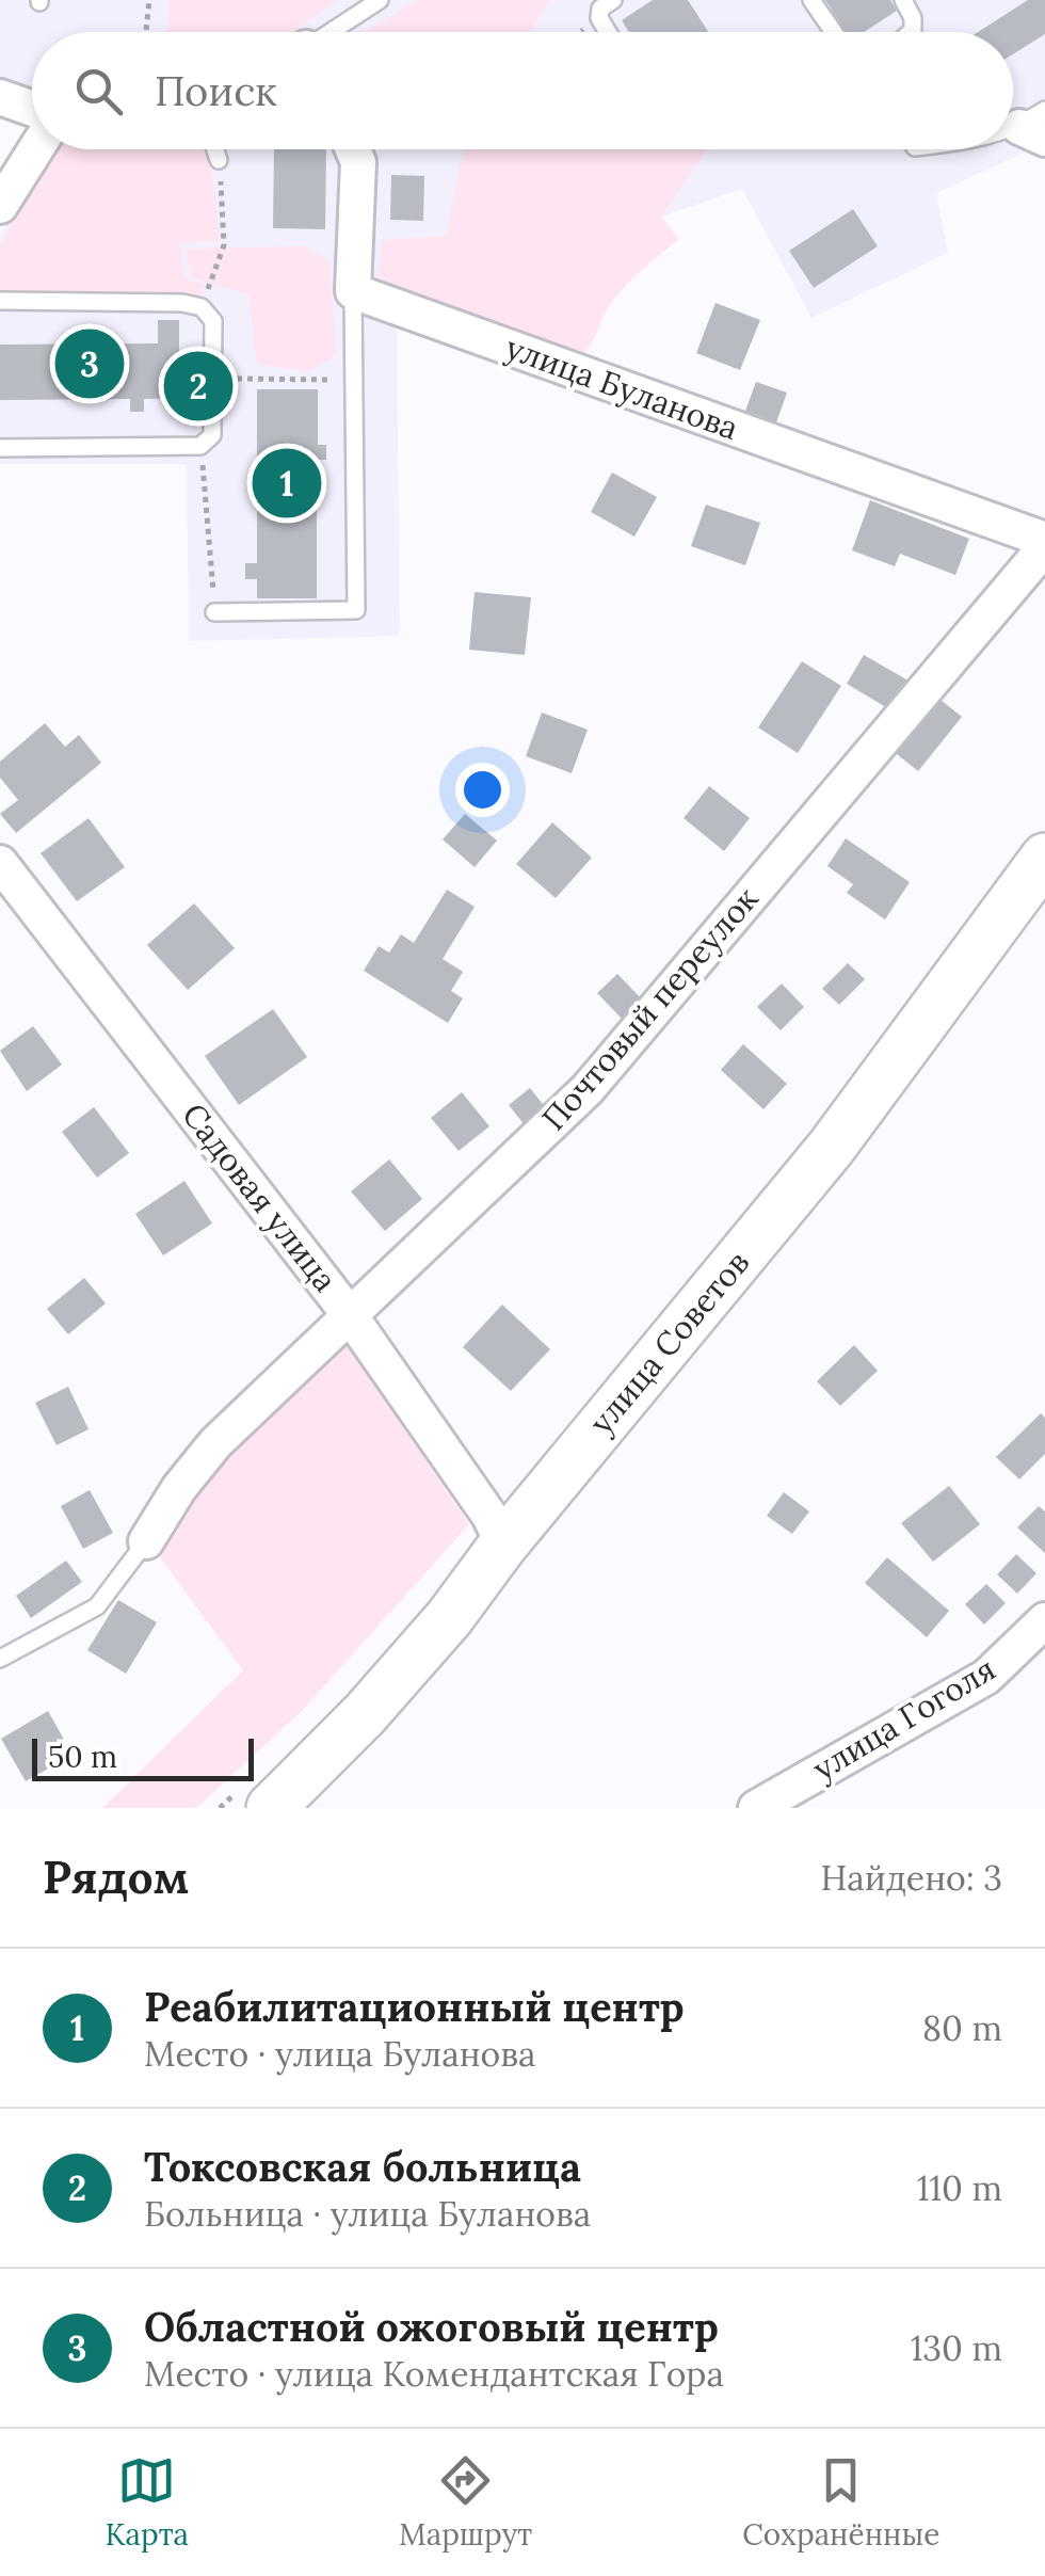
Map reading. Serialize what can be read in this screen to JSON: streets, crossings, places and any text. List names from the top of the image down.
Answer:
{
  "streets": {
    "main road": ["улица Советов"],
    "street": [
      "улица Буланова",
      "Почтовый переулок",
      "Садовая улица",
      "улица Гоголя"
    ]
  },
  "crossings": [
    ["улица Буланова", "Почтовый переулок"],
    ["Почтовый переулок", "Садовая улица"],
    ["Садовая улица", "улица Советов"]
  ],
  "scale_bar": "50 m",
  "page": {
    "search": "Поиск",
    "pins": ["3", "2", "1"],
    "scale": "50 m",
    "heading": ["Рядом", "Найдено: 3"],
    "list": [
      {
        "mark": "1",
        "name": "Реабилитационный центр",
        "note": "Место · улица Буланова",
        "value": "80 m"
      },
      {
        "mark": "2",
        "name": "Токсовская больница",
        "note": "Больница · улица Буланова",
        "value": "110 m"
      },
      {
        "mark": "3",
        "name": "Областной ожоговый центр",
        "note": "Место · улица Комендантская Гора",
        "value": "130 m"
      }
    ],
    "nav": ["Карта", "Маршрут", "Сохранённые"]
  }
}
